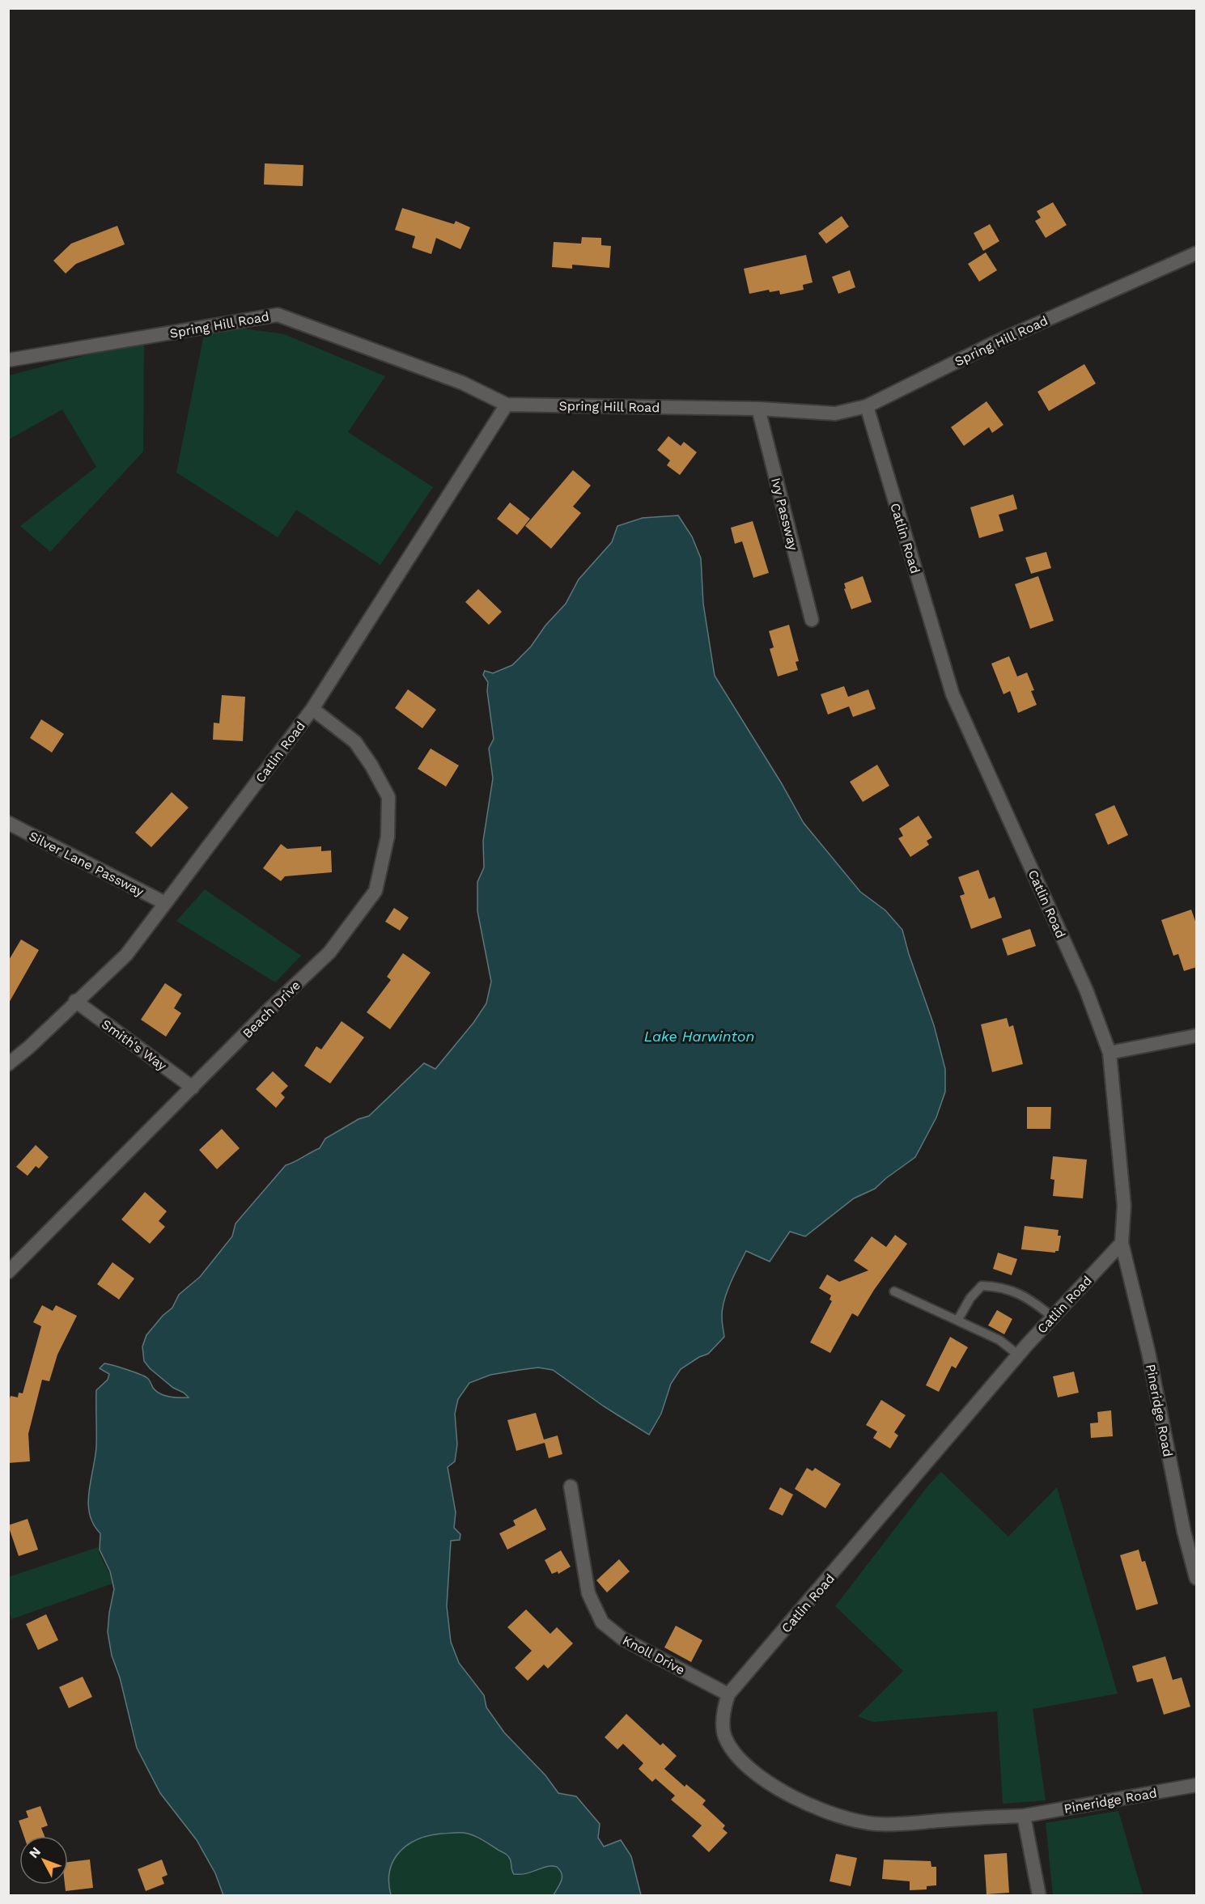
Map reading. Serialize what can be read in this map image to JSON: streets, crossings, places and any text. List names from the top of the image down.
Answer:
{
  "streets": {
    "street": [
      "Spring Hill Road",
      "Ivy Passway",
      "Catlin Road",
      "Silver Lane Passway",
      "Beach Drive",
      "Smith's Way",
      "Pineridge Road",
      "Knoll Drive"
    ]
  },
  "crossings": [
    ["Spring Hill Road", "Ivy Passway"],
    ["Spring Hill Road", "Catlin Road"],
    ["Catlin Road", "Silver Lane Passway"],
    ["Catlin Road", "Beach Drive"],
    ["Catlin Road", "Smith's Way"],
    ["Catlin Road", "Pineridge Road"],
    ["Catlin Road", "Knoll Drive"],
    ["Beach Drive", "Smith's Way"]
  ],
  "water": ["Lake Harwinton"],
  "north": "top left"
}
